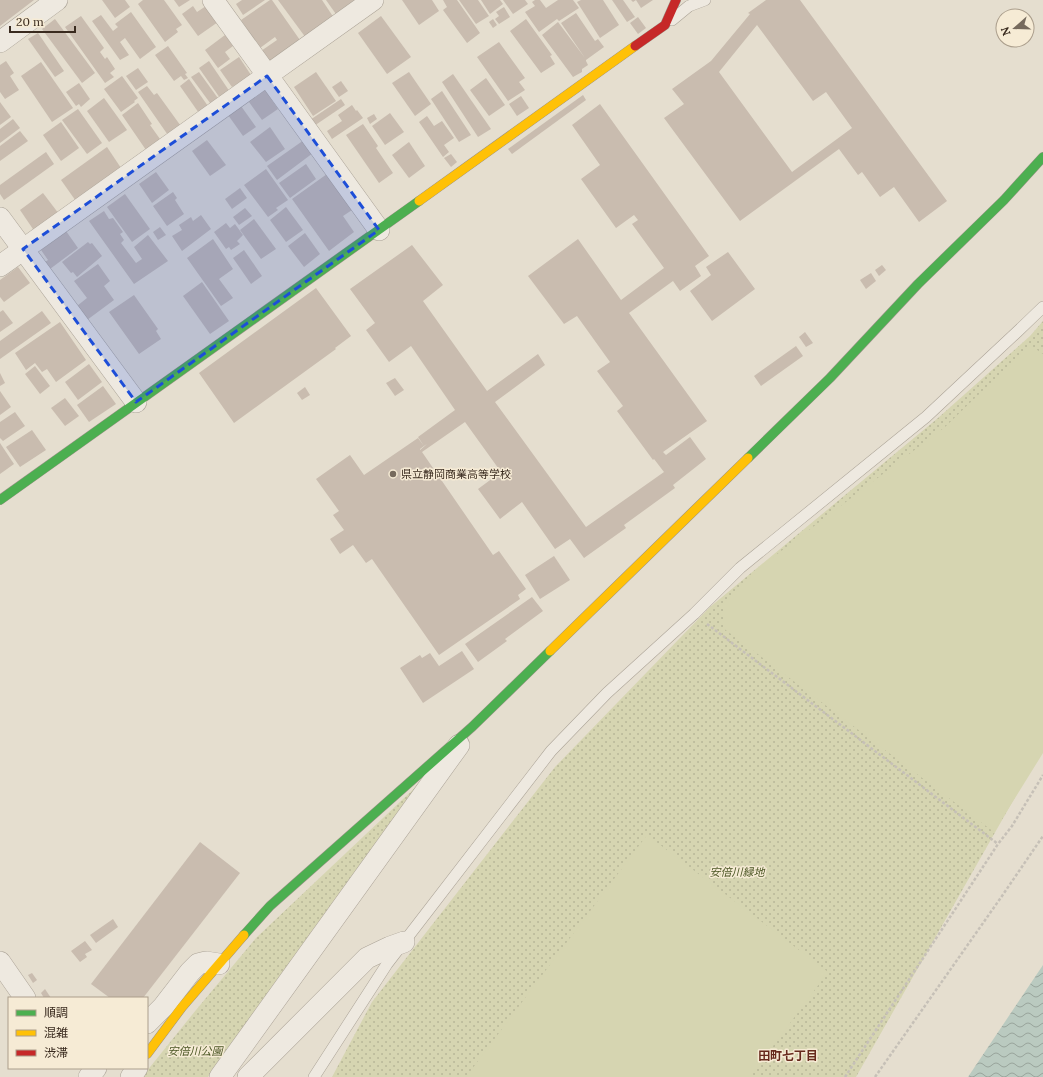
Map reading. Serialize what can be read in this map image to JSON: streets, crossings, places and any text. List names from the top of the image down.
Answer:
{
  "districts": ["田町七丁目"],
  "parks": ["安倍川緑地", "安倍川公園"],
  "places": ["県立静岡商業高等学校"],
  "legend": ["順調", "混雑", "渋滞"],
  "scale_bar": "20 m",
  "north": "left"
}
